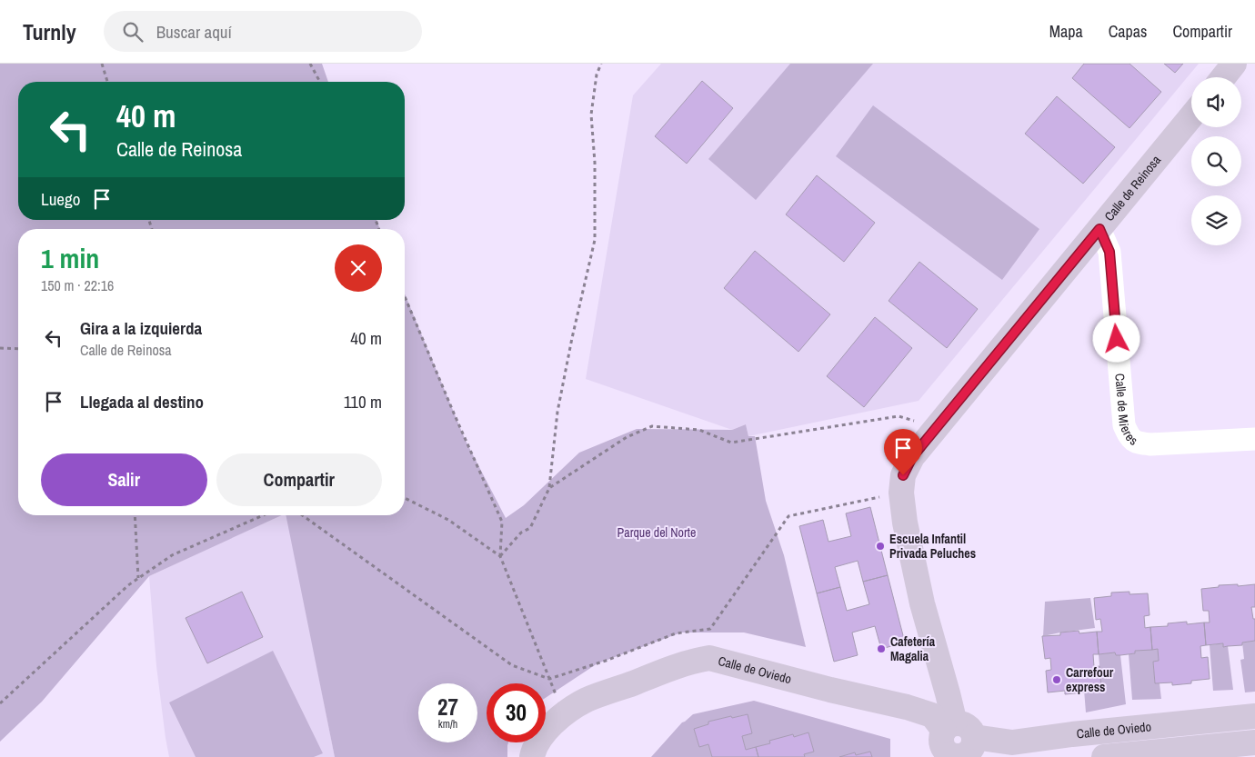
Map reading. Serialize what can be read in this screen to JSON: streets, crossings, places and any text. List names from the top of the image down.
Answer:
{
  "streets": {
    "street": ["Calle de Reinosa", "Calle de Mieres", "Calle de Oviedo"]
  },
  "crossings": [
    ["Calle de Reinosa", "Calle de Mieres"],
    ["Calle de Reinosa", "Calle de Oviedo"]
  ],
  "parks": ["Parque del Norte"],
  "places": ["Escuela Infantil Privada Peluches", "Cafetería Magalia", "Carrefour express"],
  "page": {
    "header": "Turnly",
    "search": "Buscar aquí",
    "nav": ["Mapa", "Capas", "Compartir"],
    "turn": ["40 m", "Calle de Reinosa"],
    "then": "Luego",
    "heading": ["1 min", "150 m · 22:16"],
    "list": [
      {
        "name": "Gira a la izquierda",
        "note": "Calle de Reinosa",
        "value": "40 m"
      },
      {
        "name": "Llegada al destino",
        "value": "110 m"
      }
    ],
    "buttons": ["Salir", "Compartir"],
    "speed": "27 km/h",
    "limit": "30"
  }
}
